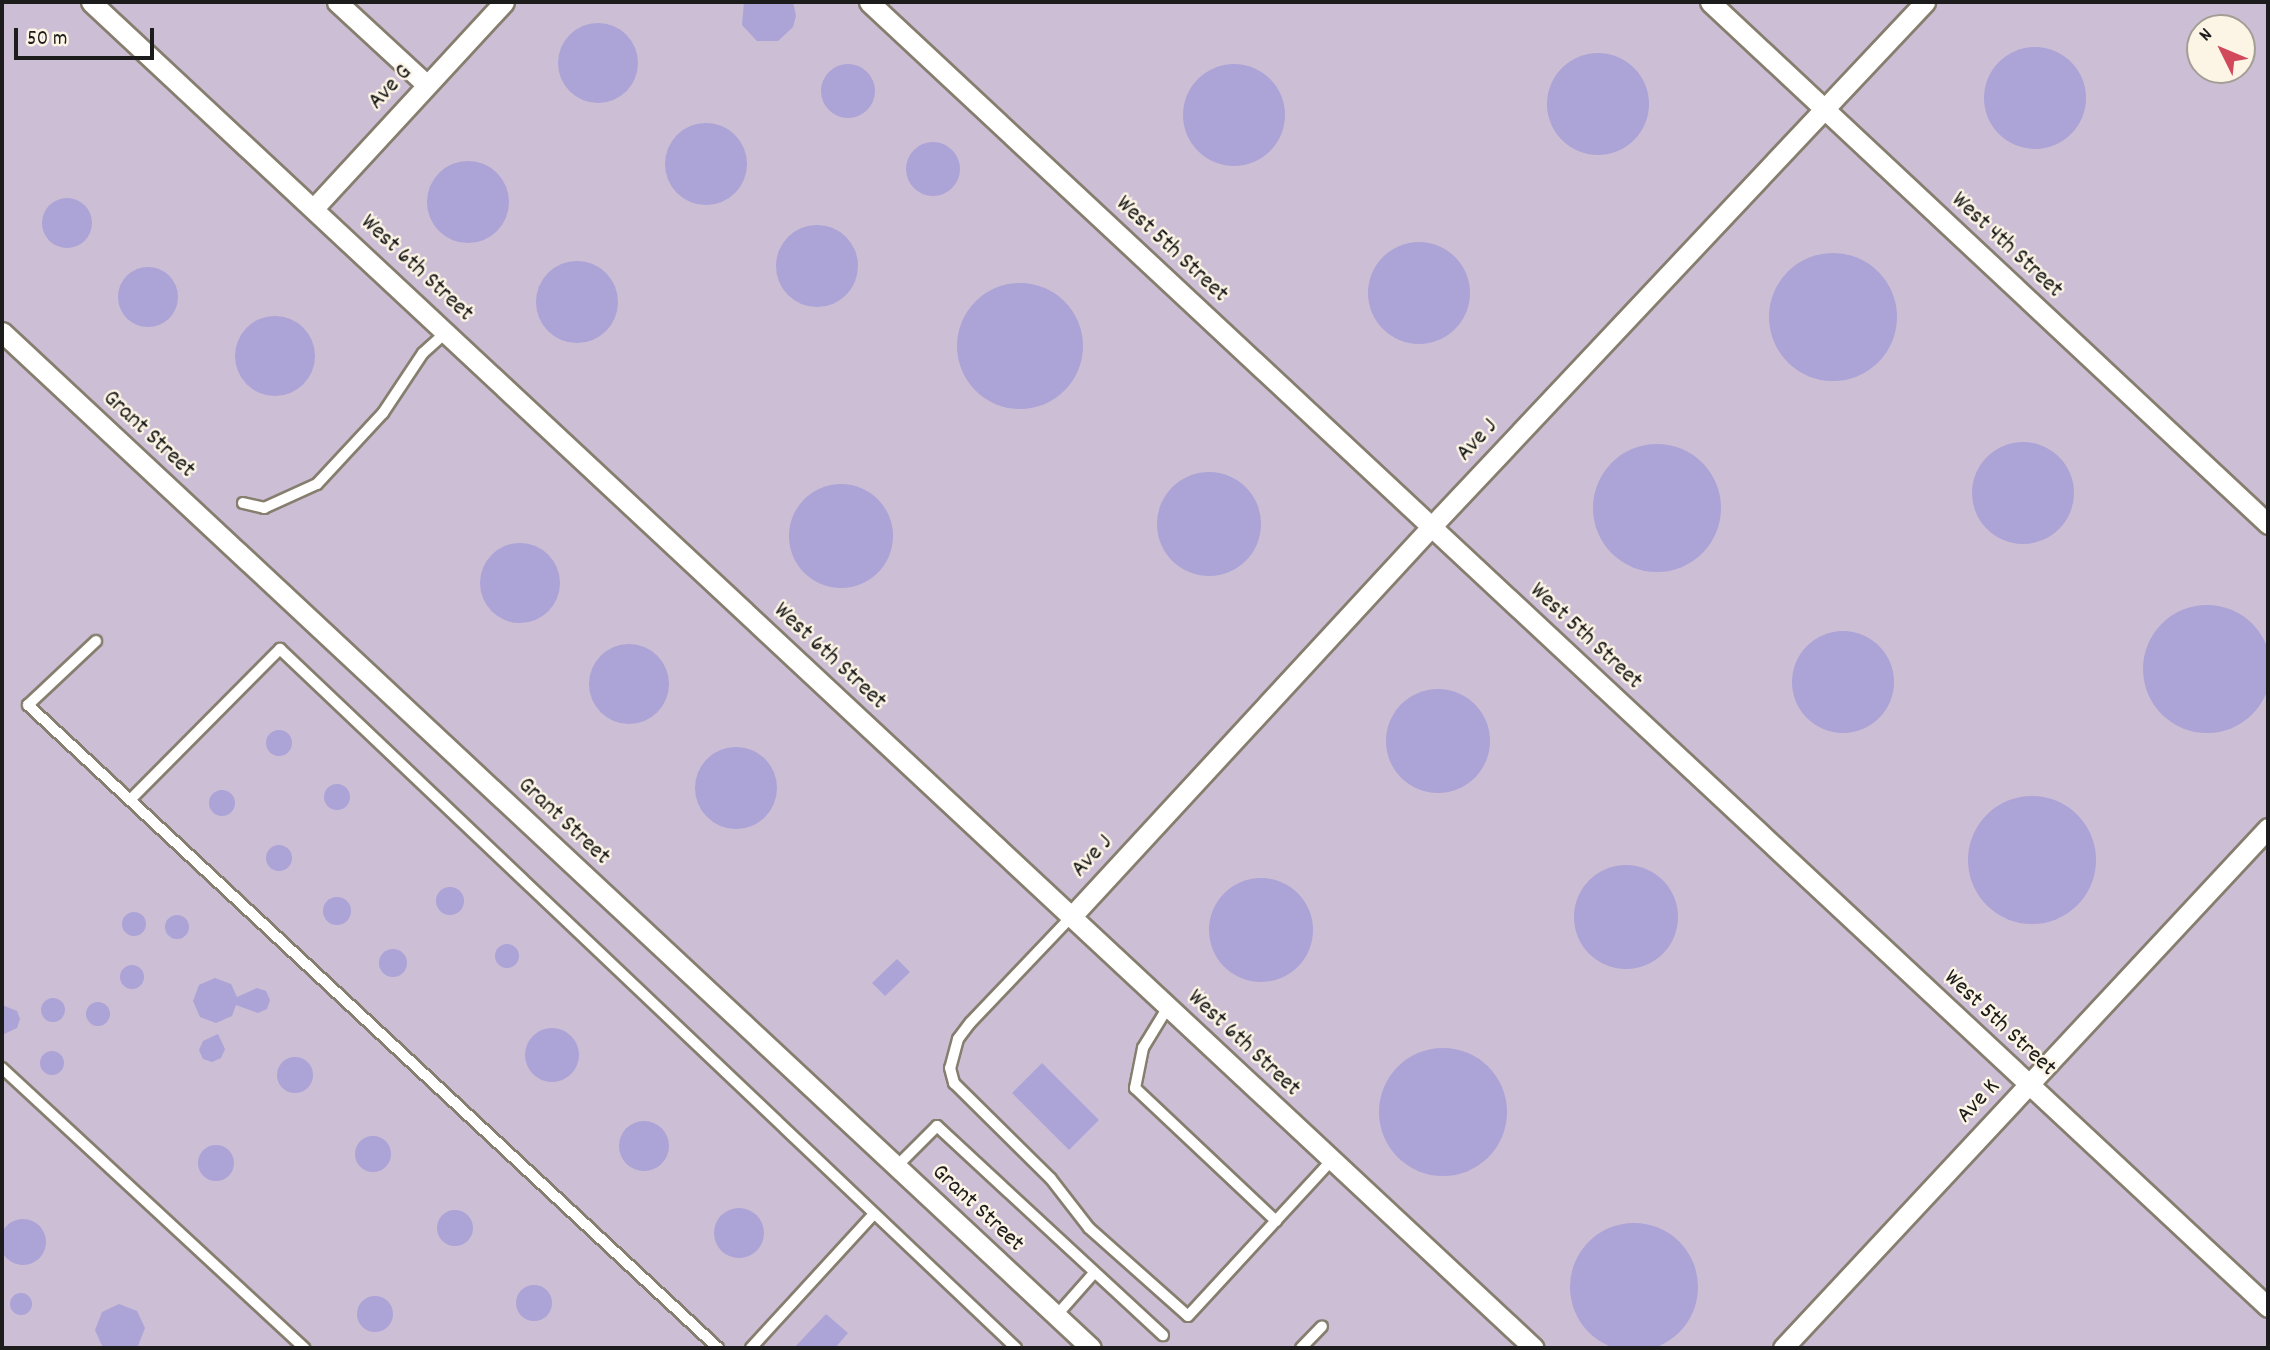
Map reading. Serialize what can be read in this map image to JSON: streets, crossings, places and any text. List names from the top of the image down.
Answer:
{
  "streets": {
    "street": [
      "Ave G",
      "West 4th Street",
      "West 5th Street",
      "West 6th Street",
      "Grant Street",
      "Ave J",
      "Ave K"
    ]
  },
  "crossings": [
    ["Ave G", "West 6th Street"],
    ["West 4th Street", "Ave J"],
    ["West 5th Street", "Ave J"],
    ["West 5th Street", "Ave K"],
    ["West 6th Street", "Ave J"]
  ],
  "scale_bar": "50 m",
  "north": "top left"
}
